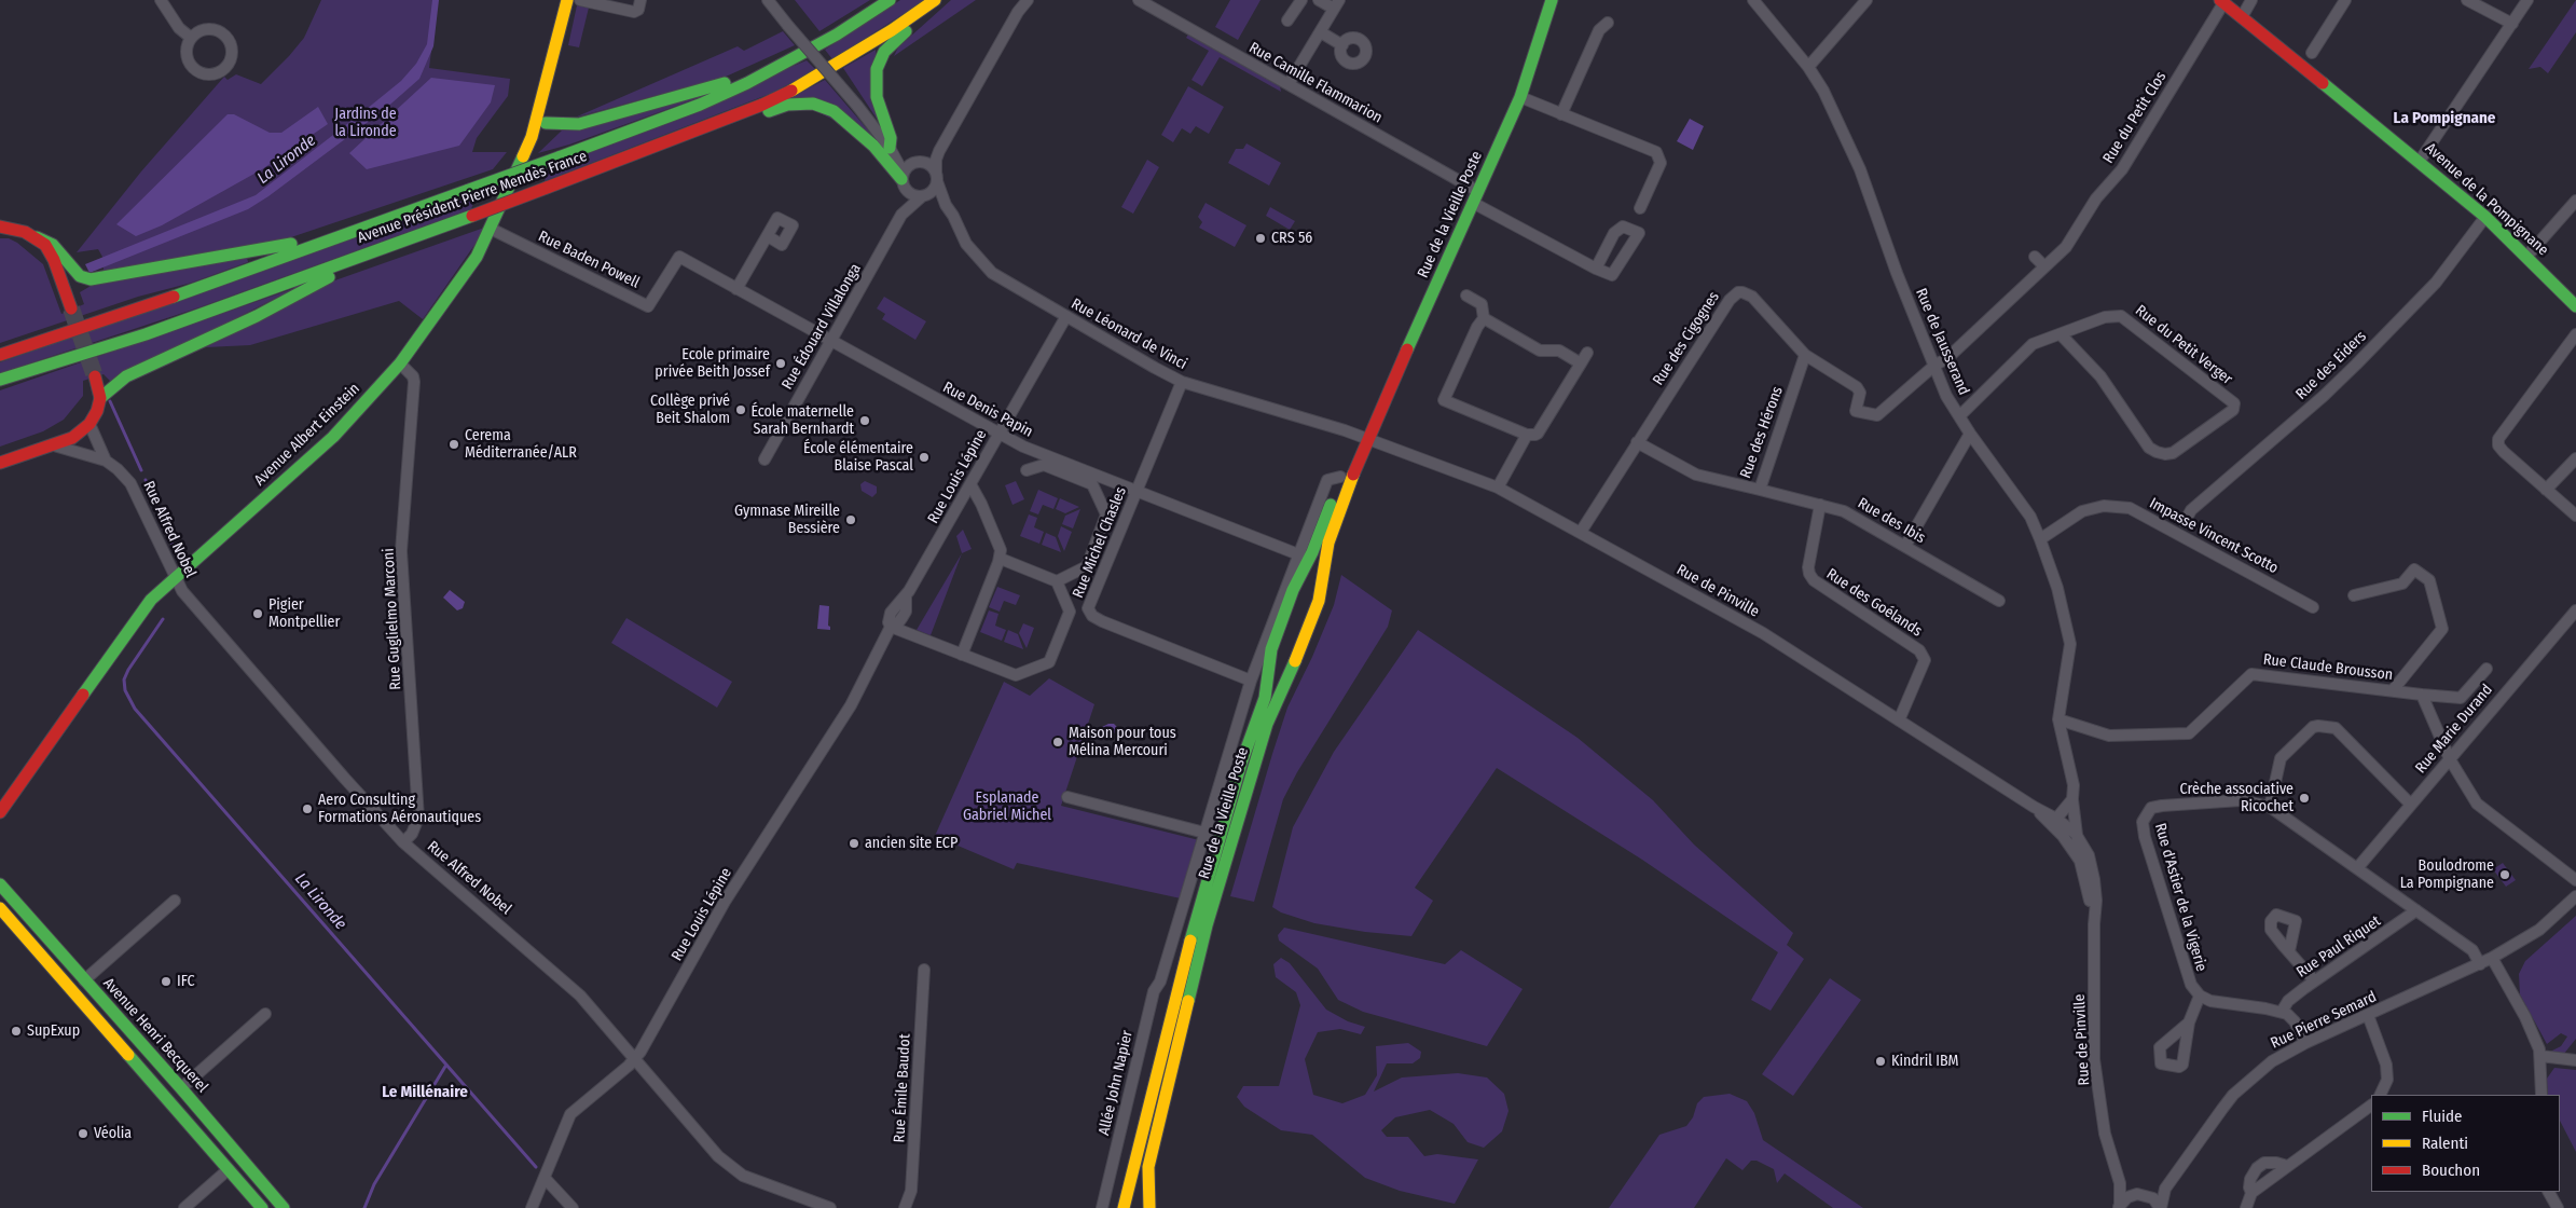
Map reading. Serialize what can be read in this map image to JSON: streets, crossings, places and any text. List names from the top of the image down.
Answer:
{
  "streets": {
    "main road": [
      "Avenue Président Pierre Mendès France",
      "Avenue de la Pompignane",
      "Rue de la Vieille Poste",
      "Avenue Albert Einstein",
      "Avenue Henri Becquerel"
    ],
    "street": [
      "Rue Camille Flammarion",
      "Rue du Petit Clos",
      "Rue Baden Powell",
      "Rue Édouard Villalonga",
      "Rue Léonard de Vinci",
      "Rue des Cigognes",
      "Rue de Jausserand",
      "Rue du Petit Verger",
      "Rue des Eiders",
      "Rue Denis Papin",
      "Rue des Hérons",
      "Rue Louis Lépine",
      "Rue des Ibis",
      "Rue Alfred Nobel",
      "Impasse Vincent Scotto",
      "Rue Michel Chasles",
      "Rue de Pinville",
      "Rue des Goélands",
      "Rue Guglielmo Marconi",
      "Rue Claude Brousson",
      "Rue Marie Durand",
      "Rue d'Astier de la Vigerie",
      "Rue Paul Riquet",
      "Rue Pierre Semard",
      "Allée John Napier",
      "Rue Émile Baudot"
    ]
  },
  "crossings": [
    ["Rue Camille Flammarion", "Rue de la Vieille Poste"],
    ["Rue du Petit Clos", "Avenue de la Pompignane"],
    ["Rue du Petit Clos", "Rue des Cigognes"],
    ["Rue du Petit Clos", "Rue de Jausserand"],
    ["Avenue de la Pompignane", "Rue des Eiders"],
    ["Rue de la Vieille Poste", "Rue Léonard de Vinci"],
    ["Rue de la Vieille Poste", "Rue Denis Papin"],
    ["Rue de la Vieille Poste", "Rue Michel Chasles"],
    ["Rue de la Vieille Poste", "Rue de Pinville"],
    ["Rue de la Vieille Poste", "Allée John Napier"],
    ["Rue Baden Powell", "Rue Denis Papin"],
    ["Rue Baden Powell", "Avenue Albert Einstein"],
    ["Rue Édouard Villalonga", "Rue Léonard de Vinci"],
    ["Rue Édouard Villalonga", "Rue Denis Papin"],
    ["Rue Léonard de Vinci", "Rue Louis Lépine"],
    ["Rue Léonard de Vinci", "Rue Michel Chasles"],
    ["Rue Léonard de Vinci", "Rue de Pinville"],
    ["Rue des Cigognes", "Rue de Jausserand"],
    ["Rue des Cigognes", "Rue des Hérons"],
    ["Rue des Cigognes", "Rue de Pinville"],
    ["Rue de Jausserand", "Rue du Petit Verger"],
    ["Rue de Jausserand", "Impasse Vincent Scotto"],
    ["Rue de Jausserand", "Rue de Pinville"],
    ["Rue de Jausserand", "Rue Claude Brousson"],
    ["Rue Denis Papin", "Rue Louis Lépine"],
    ["Rue Denis Papin", "Rue Michel Chasles"],
    ["Rue des Hérons", "Rue des Ibis"],
    ["Avenue Albert Einstein", "Rue Alfred Nobel"],
    ["Avenue Albert Einstein", "Rue Guglielmo Marconi"],
    ["Rue Louis Lépine", "Rue Alfred Nobel"],
    ["Rue des Ibis", "Rue des Goélands"],
    ["Rue Alfred Nobel", "Rue Guglielmo Marconi"],
    ["Rue de Pinville", "Rue des Goélands"],
    ["Rue Marie Durand", "Rue d'Astier de la Vigerie"],
    ["Rue d'Astier de la Vigerie", "Rue Paul Riquet"],
    ["Rue d'Astier de la Vigerie", "Rue Pierre Semard"]
  ],
  "districts": ["La Pompignane", "Le Millénaire"],
  "water": ["La Lironde"],
  "parks": ["Jardins de la Lironde", "Esplanade Gabriel Michel"],
  "places": [
    "CRS 56",
    "Ecole primaire privée Beith Jossef",
    "Collège privé Beit Shalom",
    "École maternelle Sarah Bernhardt",
    "Cerema Méditerranée/ALR",
    "École élémentaire Blaise Pascal",
    "Gymnase Mireille Bessière",
    "Pigier Montpellier",
    "Maison pour tous Mélina Mercouri",
    "Crèche associative Ricochet",
    "Aero Consulting Formations Aéronautiques",
    "ancien site ECP",
    "Boulodrome La Pompignane",
    "IFC",
    "SupExup",
    "Kindril IBM",
    "Véolia"
  ],
  "legend": ["Fluide", "Ralenti", "Bouchon"]
}
